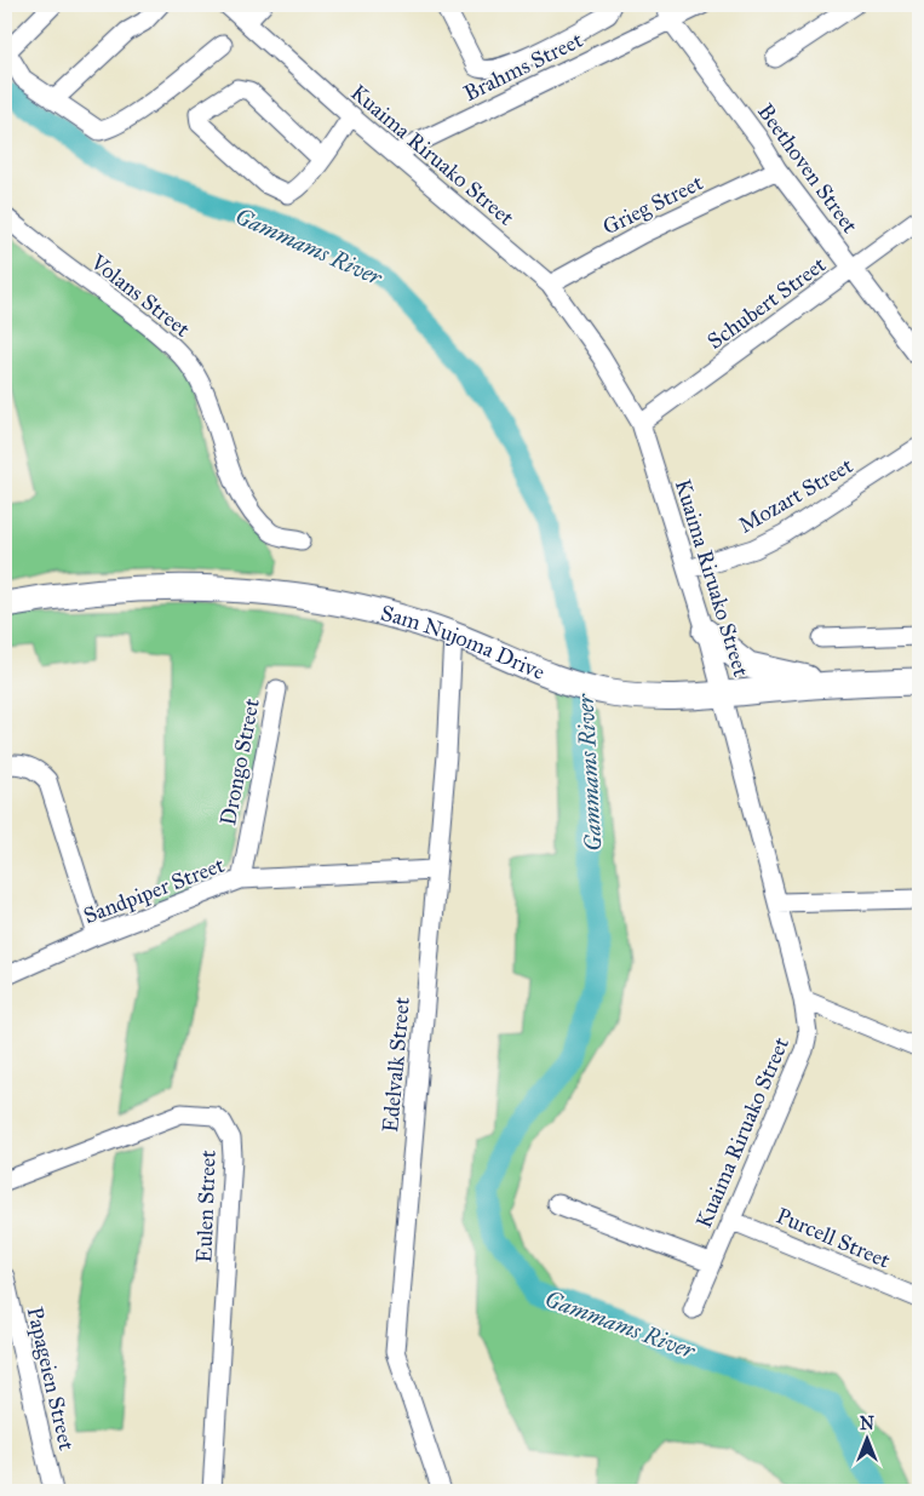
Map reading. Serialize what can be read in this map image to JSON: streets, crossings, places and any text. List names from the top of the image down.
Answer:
{
  "streets": {
    "highway": ["Sam Nujoma Drive"],
    "street": [
      "Brahms Street",
      "Kuaima Riruako Street",
      "Beethoven Street",
      "Grieg Street",
      "Volans Street",
      "Schubert Street",
      "Mozart Street",
      "Drongo Street",
      "Sandpiper Street",
      "Edelvalk Street",
      "Eulen Street",
      "Purcell Street",
      "Papageien Street"
    ]
  },
  "crossings": [
    ["Brahms Street", "Kuaima Riruako Street"],
    ["Brahms Street", "Beethoven Street"],
    ["Kuaima Riruako Street", "Grieg Street"],
    ["Kuaima Riruako Street", "Schubert Street"],
    ["Kuaima Riruako Street", "Mozart Street"],
    ["Kuaima Riruako Street", "Sam Nujoma Drive"],
    ["Kuaima Riruako Street", "Purcell Street"],
    ["Beethoven Street", "Grieg Street"],
    ["Beethoven Street", "Schubert Street"],
    ["Sam Nujoma Drive", "Edelvalk Street"],
    ["Drongo Street", "Sandpiper Street"],
    ["Sandpiper Street", "Edelvalk Street"]
  ],
  "water": ["Gammams River"],
  "north": "top"
}
